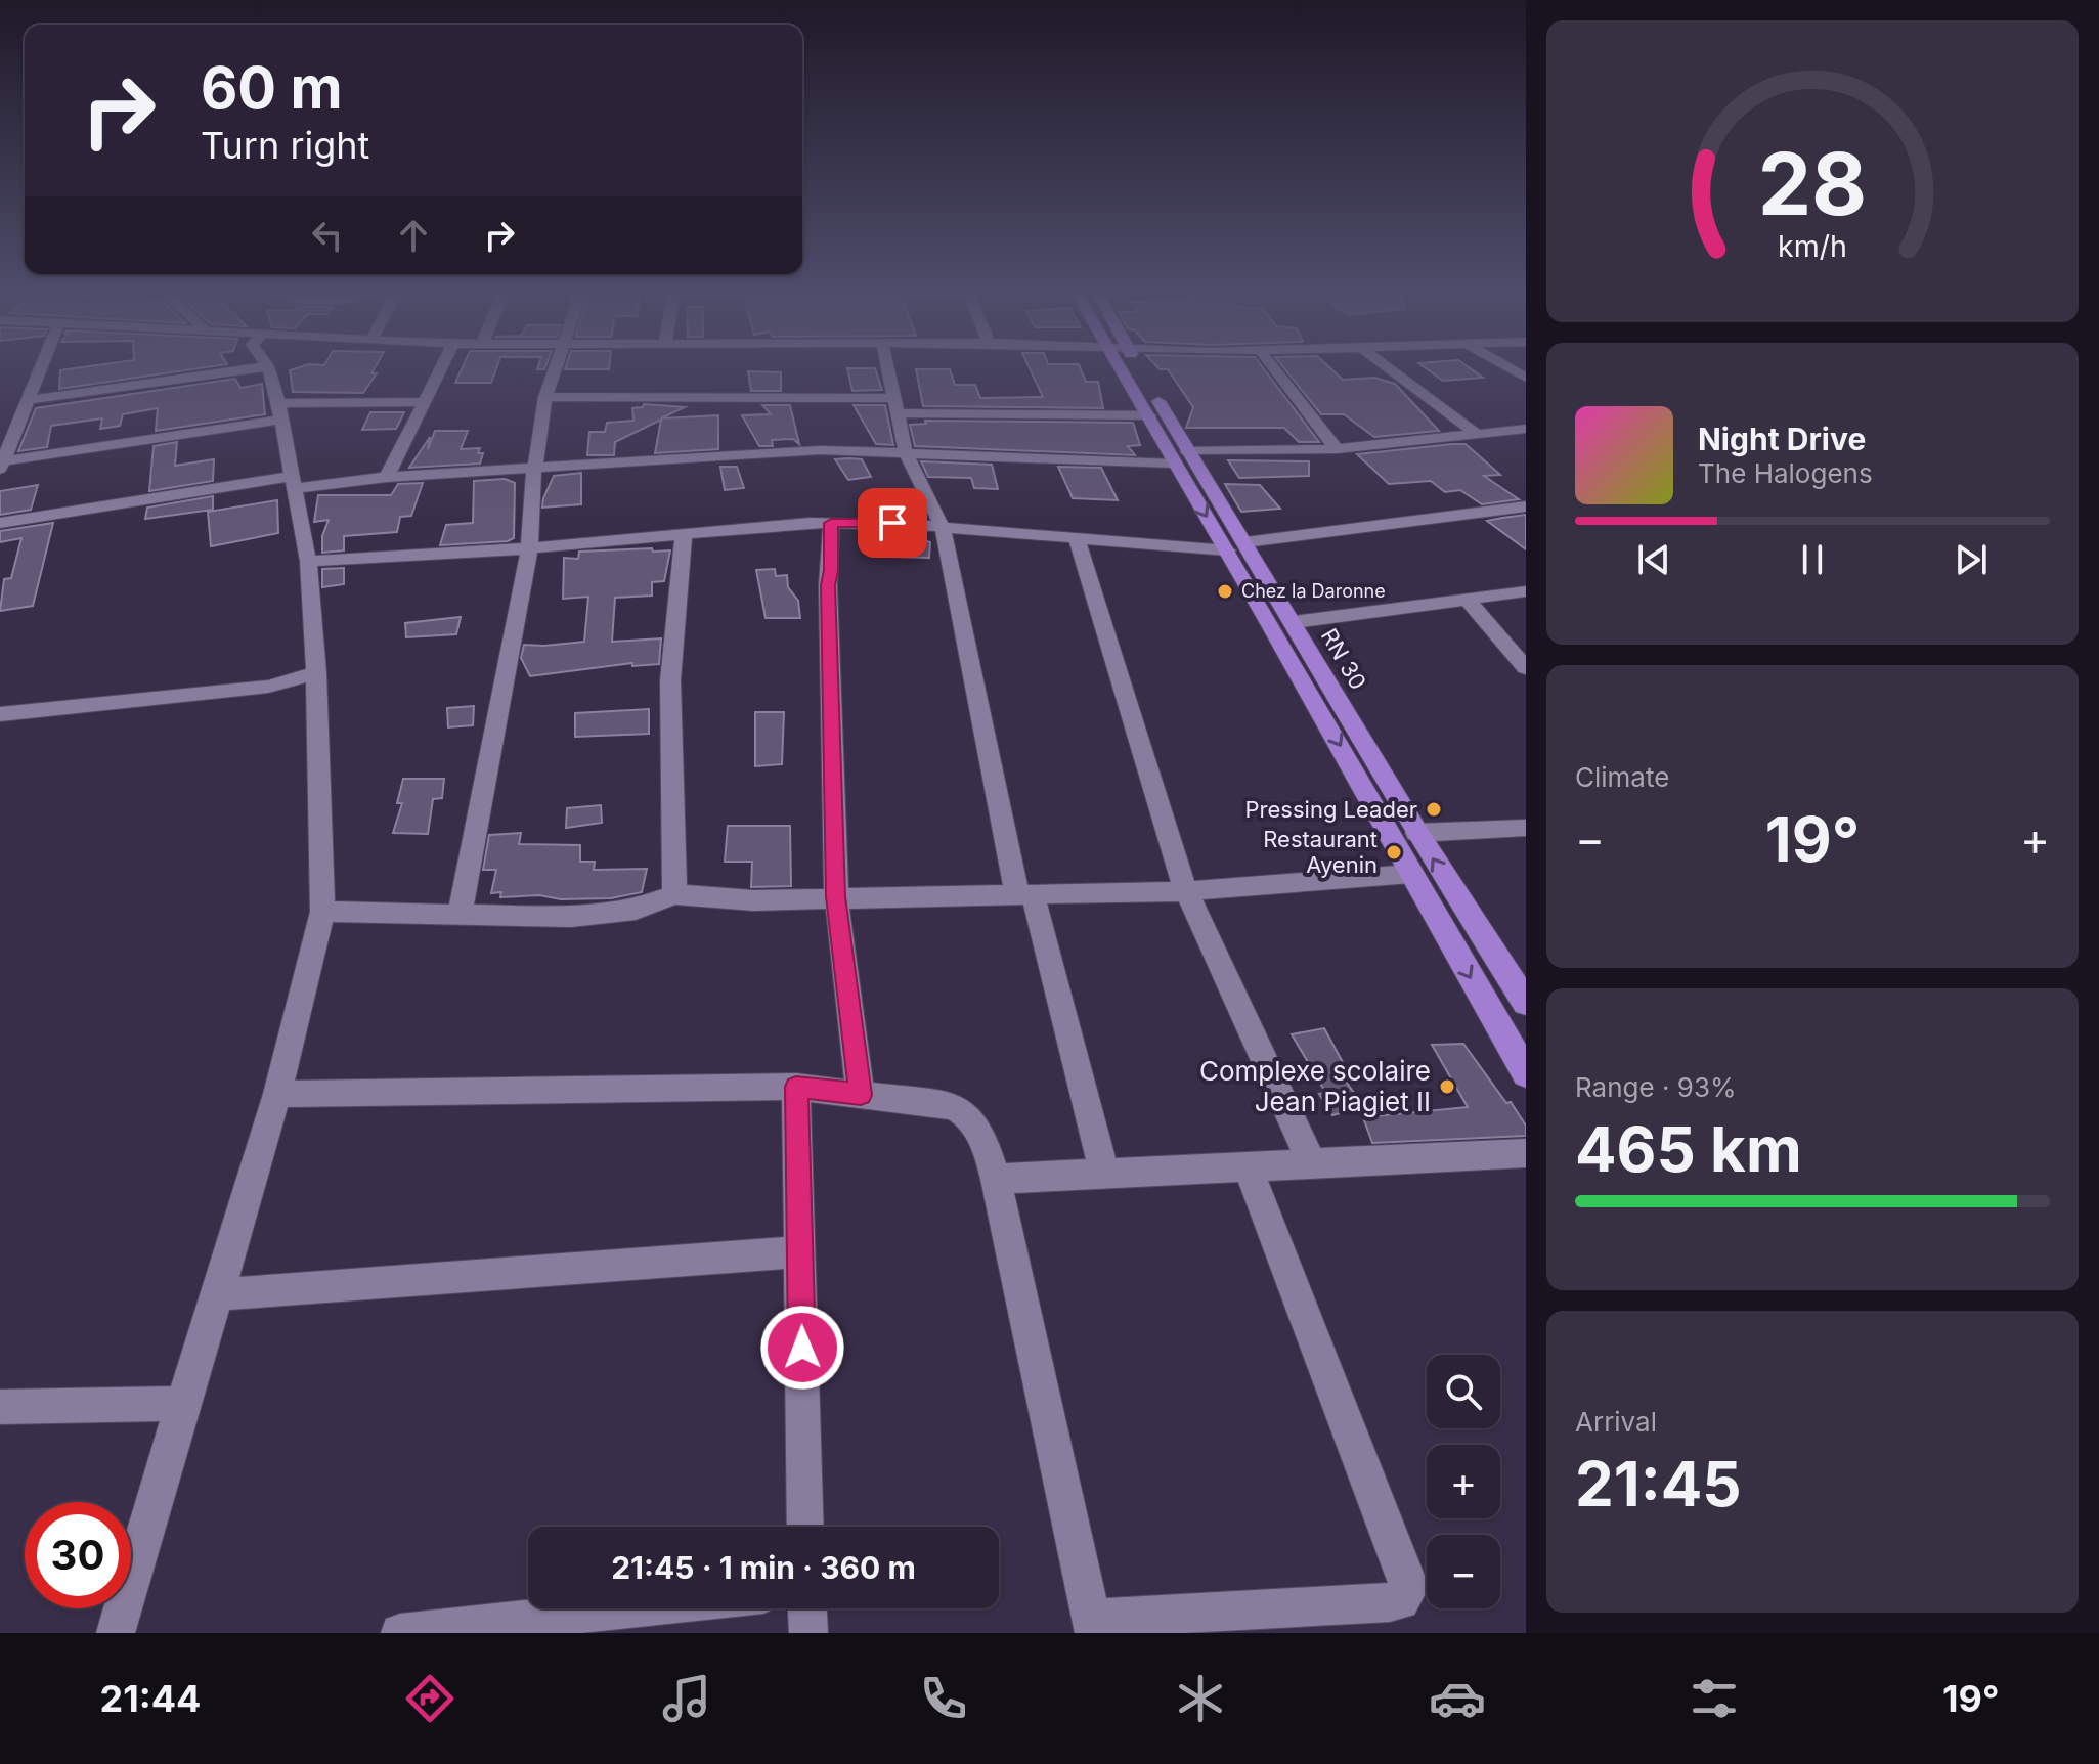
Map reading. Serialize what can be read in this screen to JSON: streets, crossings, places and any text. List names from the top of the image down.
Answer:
{
  "streets": {
    "main road": ["RN 30"]
  },
  "places": [
    "Chez la Daronne",
    "Pressing Leader",
    "Restaurant Ayenin",
    "Complexe scolaire Jean Piagiet II"
  ],
  "page": {
    "turn": ["60 m", "Turn right"],
    "song": ["Night Drive", "The Halogens"],
    "tile": [
      "Climate",
      ["Range · 93%", "465 km"],
      ["Arrival", "21:45"]
    ],
    "heat": ["−", "19°", "+"],
    "map_buttons": ["+", "−"],
    "limit": "30",
    "trip": "21:45 · 1 min · 360 m",
    "tabs": ["21:44", "19°"],
    "gauge": ["28", "km/h"]
  }
}
